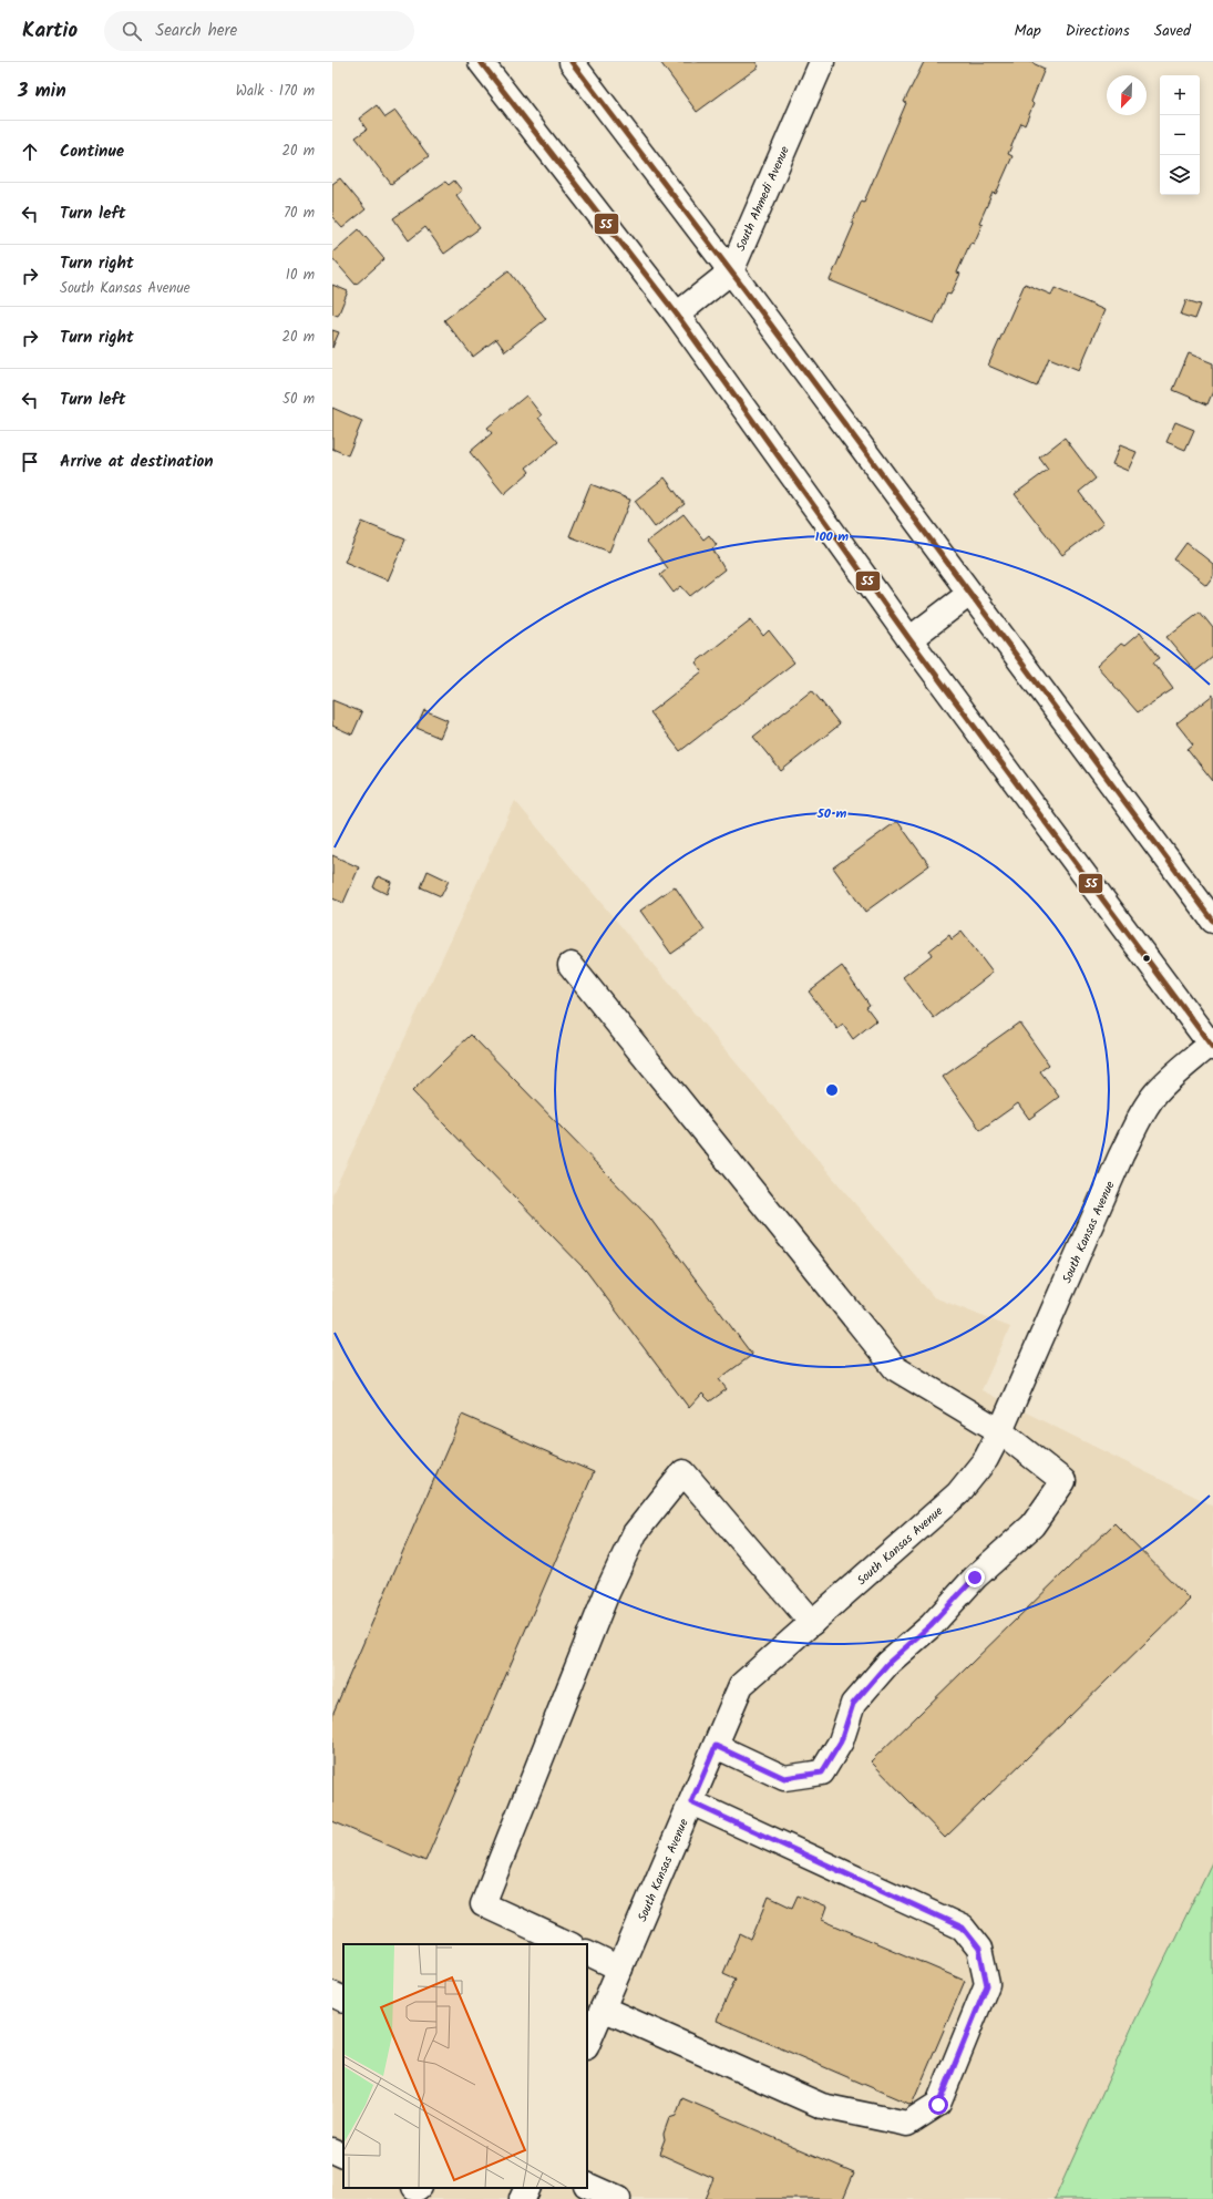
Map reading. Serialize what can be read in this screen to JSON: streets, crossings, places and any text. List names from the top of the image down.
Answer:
{
  "streets": {
    "street": ["South Ahmedi Avenue", "South Kansas Avenue"]
  },
  "lines": ["transit line 55"],
  "north": "bottom left",
  "page": {
    "header": "Kartio",
    "search": "Search here",
    "nav": ["Map", "Directions", "Saved"],
    "heading": ["3 min", "Walk · 170 m"],
    "map_buttons": ["+", "−"],
    "list": [
      ["Continue", "20 m"],
      ["Turn left", "70 m"],
      ["Turn right", "South Kansas Avenue", "10 m"],
      ["Turn right", "20 m"],
      ["Turn left", "50 m"],
      "Arrive at destination"
    ]
  },
  "rings": ["100 m", "50 m"]
}
